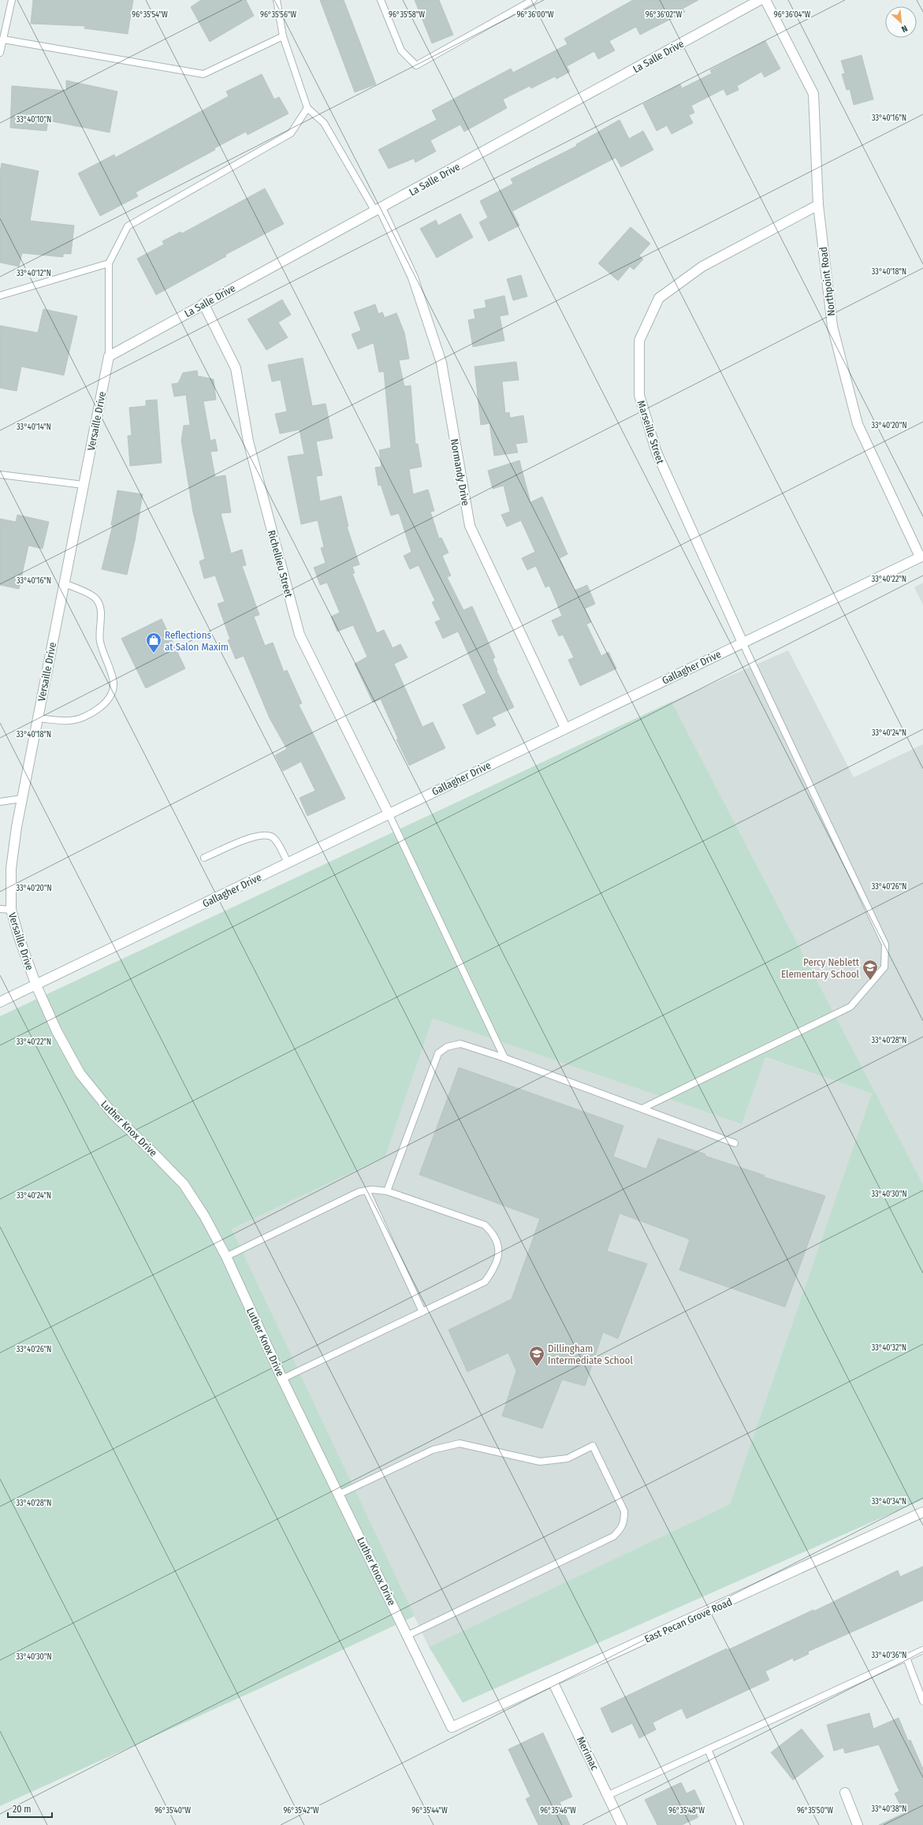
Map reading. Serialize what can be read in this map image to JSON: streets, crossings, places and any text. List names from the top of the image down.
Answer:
{
  "streets": {
    "street": [
      "La Salle Drive",
      "Northpoint Road",
      "Versaille Drive",
      "Marseille Street",
      "Normandy Drive",
      "Richellieu Street",
      "Gallagher Drive",
      "Luther Knox Drive",
      "East Pecan Grove Road",
      "Merimac"
    ]
  },
  "crossings": [
    ["La Salle Drive", "Versaille Drive"],
    ["La Salle Drive", "Normandy Drive"],
    ["La Salle Drive", "Richellieu Street"],
    ["Northpoint Road", "Marseille Street"],
    ["Northpoint Road", "Gallagher Drive"],
    ["Versaille Drive", "Gallagher Drive"],
    ["Versaille Drive", "Luther Knox Drive"],
    ["Marseille Street", "Gallagher Drive"],
    ["Normandy Drive", "Gallagher Drive"],
    ["Richellieu Street", "Gallagher Drive"],
    ["Gallagher Drive", "Luther Knox Drive"],
    ["Luther Knox Drive", "East Pecan Grove Road"],
    ["East Pecan Grove Road", "Merimac"]
  ],
  "places": {
    "shop": ["Reflections at Salon Maxim"],
    "school or university": ["Percy Neblett Elementary School", "Dillingham Intermediate School"]
  },
  "scale_bar": "20 m",
  "north": "bottom right",
  "coordinates": [
    "96°35'54\"W",
    "96°35'56\"W",
    "96°35'58\"W",
    "96°36'00\"W",
    "96°36'02\"W",
    "96°36'04\"W",
    "33°40'16\"N",
    "33°40'10\"N",
    "33°40'18\"N",
    "33°40'12\"N",
    "33°40'20\"N",
    "33°40'14\"N",
    "33°40'22\"N",
    "33°40'24\"N",
    "33°40'26\"N",
    "33°40'28\"N",
    "33°40'30\"N",
    "33°40'32\"N",
    "33°40'34\"N",
    "33°40'36\"N",
    "33°40'38\"N",
    "96°35'40\"W",
    "96°35'42\"W",
    "96°35'44\"W",
    "96°35'46\"W",
    "96°35'48\"W",
    "96°35'50\"W"
  ]
}
